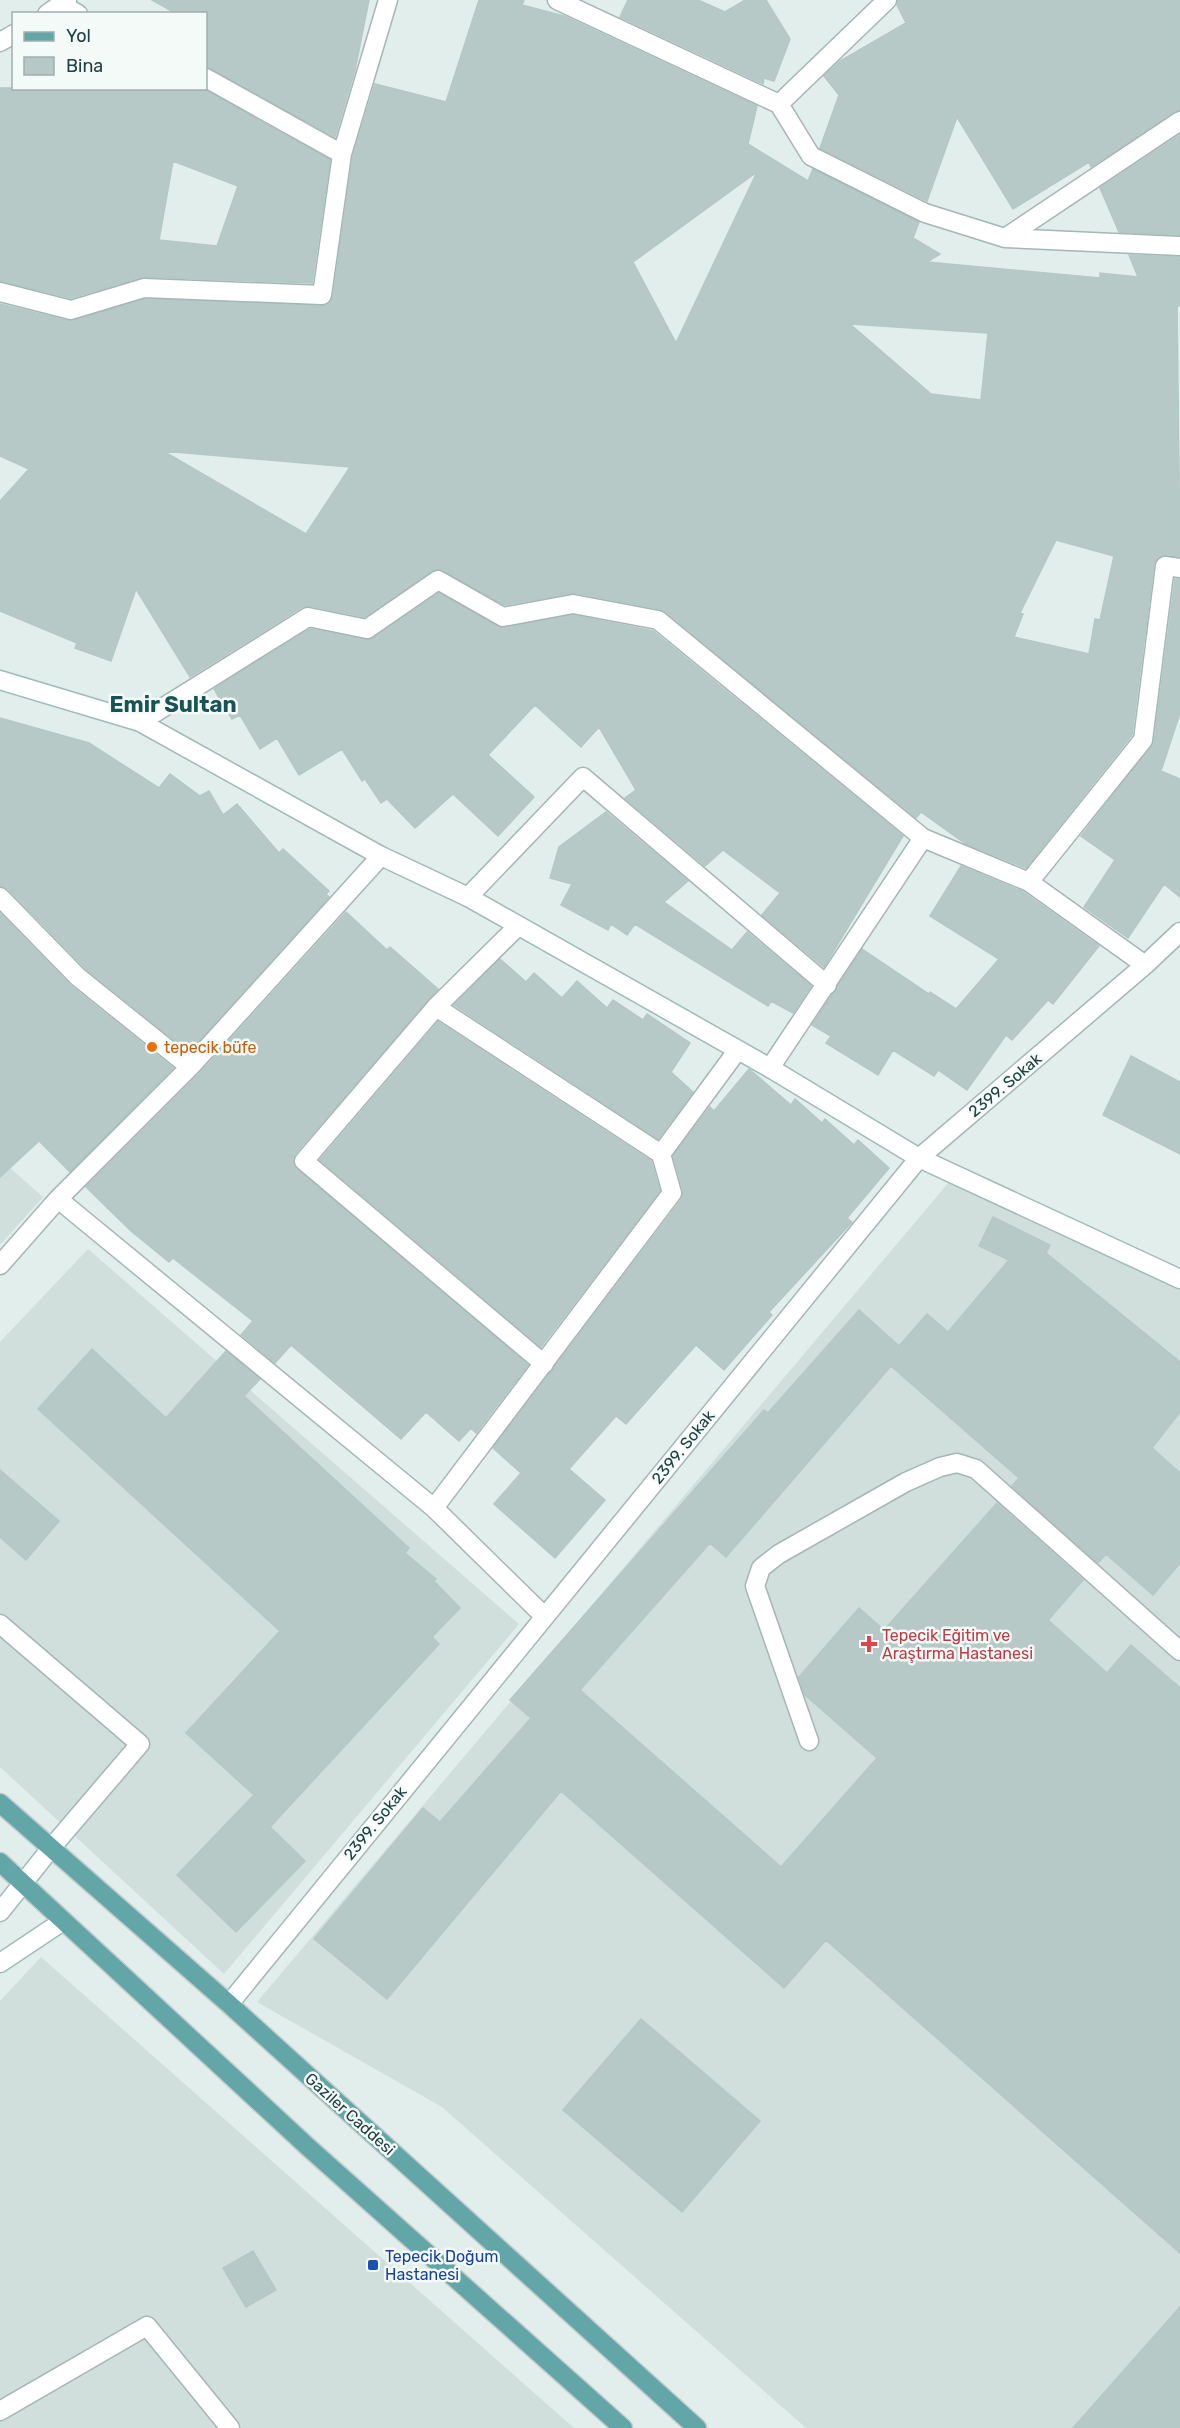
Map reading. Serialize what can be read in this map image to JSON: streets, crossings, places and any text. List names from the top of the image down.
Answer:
{
  "streets": {
    "main road": ["Gaziler Caddesi"],
    "street": ["2399. Sokak"]
  },
  "crossings": [
    ["2399. Sokak", "Gaziler Caddesi"]
  ],
  "districts": ["Emir Sultan"],
  "places": {
    "other": ["tepecik büfe"],
    "health": ["Tepecik Eğitim ve Araştırma Hastanesi"],
    "transit": ["Tepecik Doğum Hastanesi"]
  },
  "legend": ["Yol", "Bina"]
}
